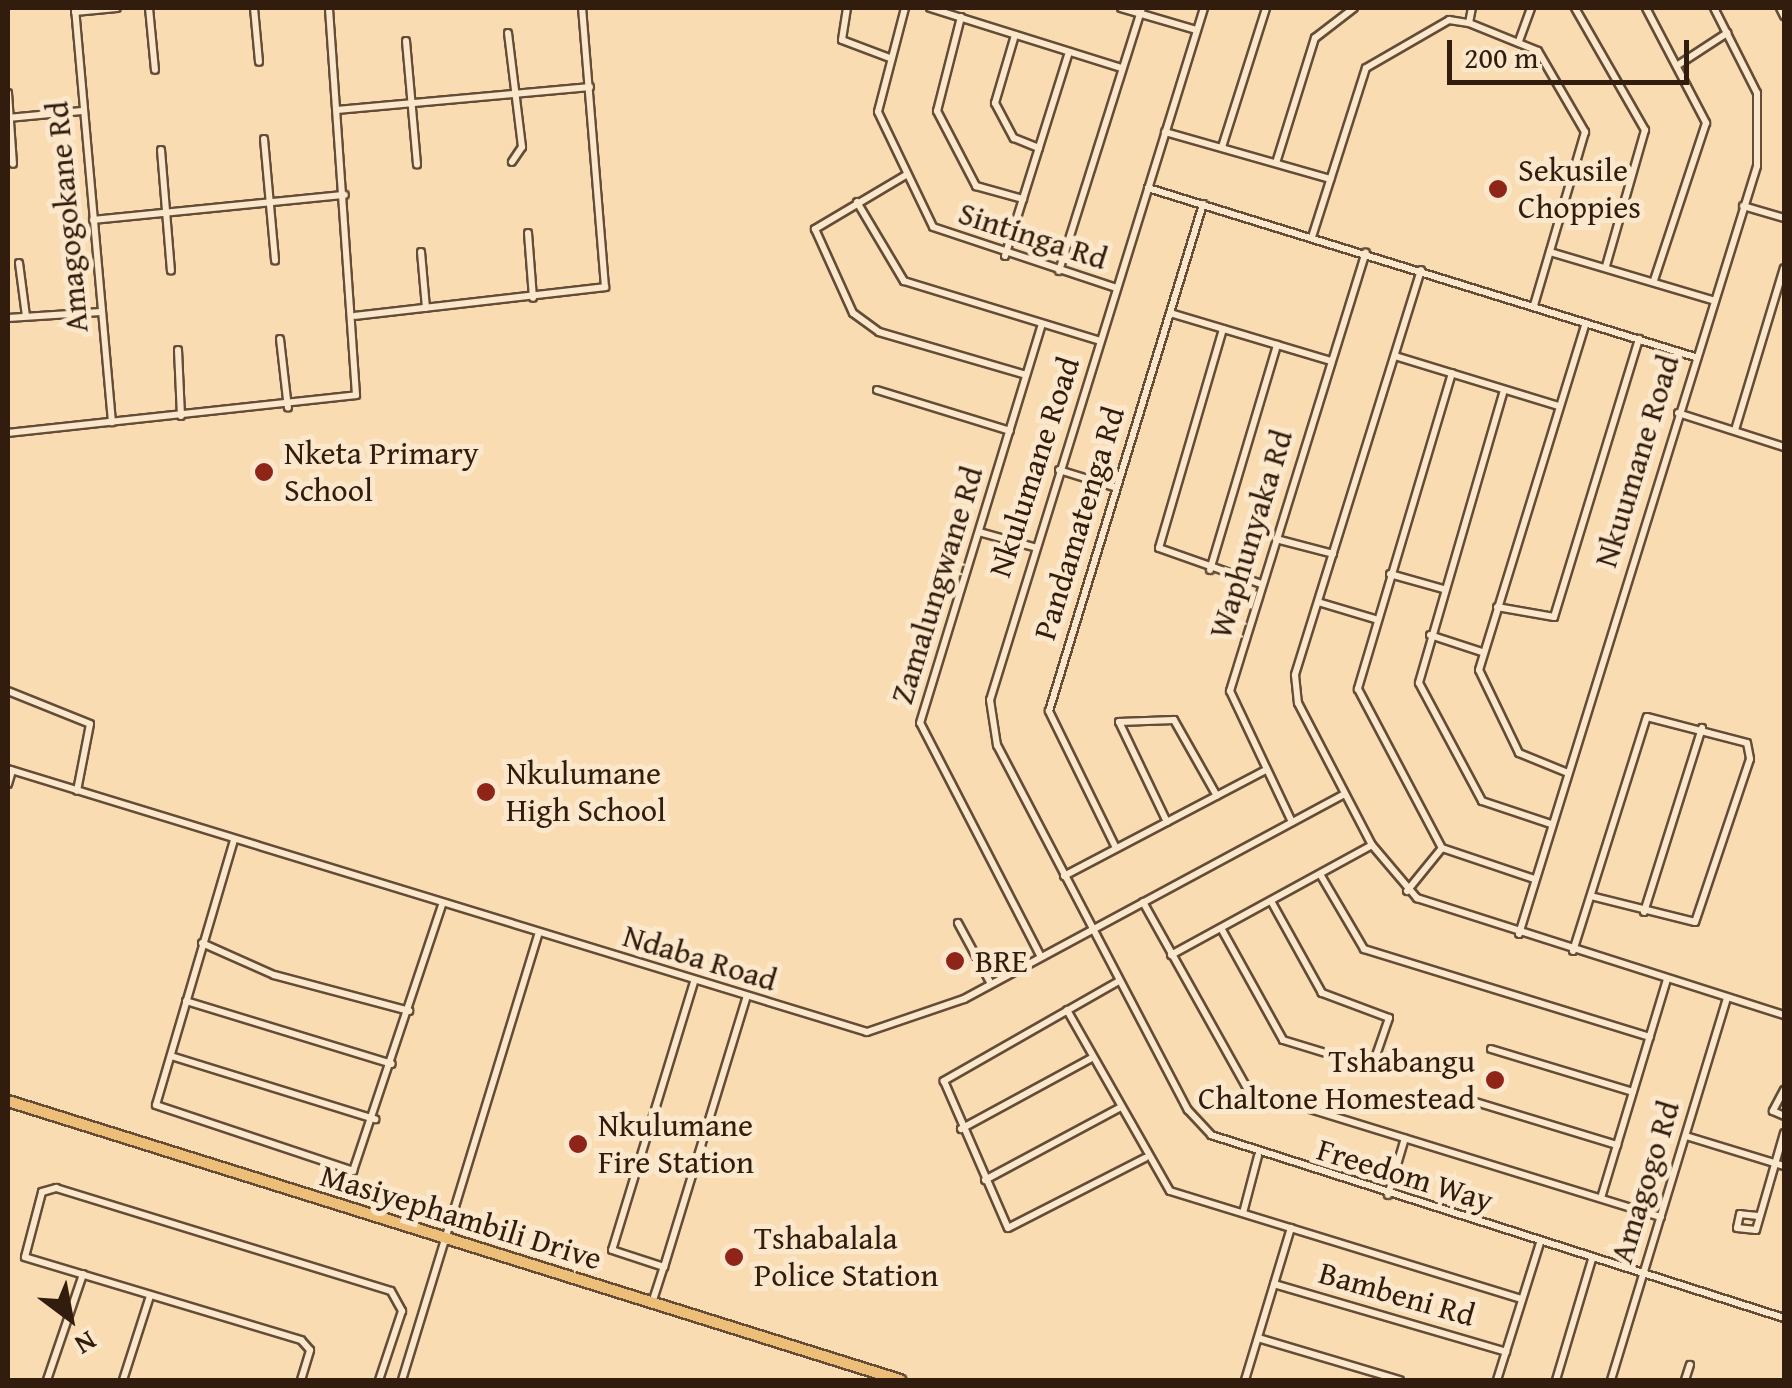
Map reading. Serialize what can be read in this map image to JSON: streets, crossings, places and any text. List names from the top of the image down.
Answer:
{
  "streets": {
    "main road": ["Masiyephambili Drive"],
    "street": [
      "Amagogokane Rd",
      "Sintinga Rd",
      "Nkuumane Road",
      "Nkulumane Road",
      "Pandamatenga Rd",
      "Waphunyaka Rd",
      "Zamalungwane Rd",
      "Ndaba Road",
      "Freedom Way",
      "Amagogo Rd",
      "Bambeni Rd"
    ]
  },
  "crossings": [
    ["Sintinga Rd", "Nkulumane Road"],
    ["Nkulumane Road", "Ndaba Road"],
    ["Nkulumane Road", "Freedom Way"],
    ["Waphunyaka Rd", "Ndaba Road"],
    ["Zamalungwane Rd", "Ndaba Road"],
    ["Ndaba Road", "Freedom Way"],
    ["Freedom Way", "Amagogo Rd"]
  ],
  "places": [
    "Sekusile Choppies",
    "Nketa Primary School",
    "Nkulumane High School",
    "BRE",
    "Tshabangu Chaltone Homestead",
    "Nkulumane Fire Station",
    "Tshabalala Police Station"
  ],
  "scale_bar": "200 m",
  "north": "bottom right"
}
